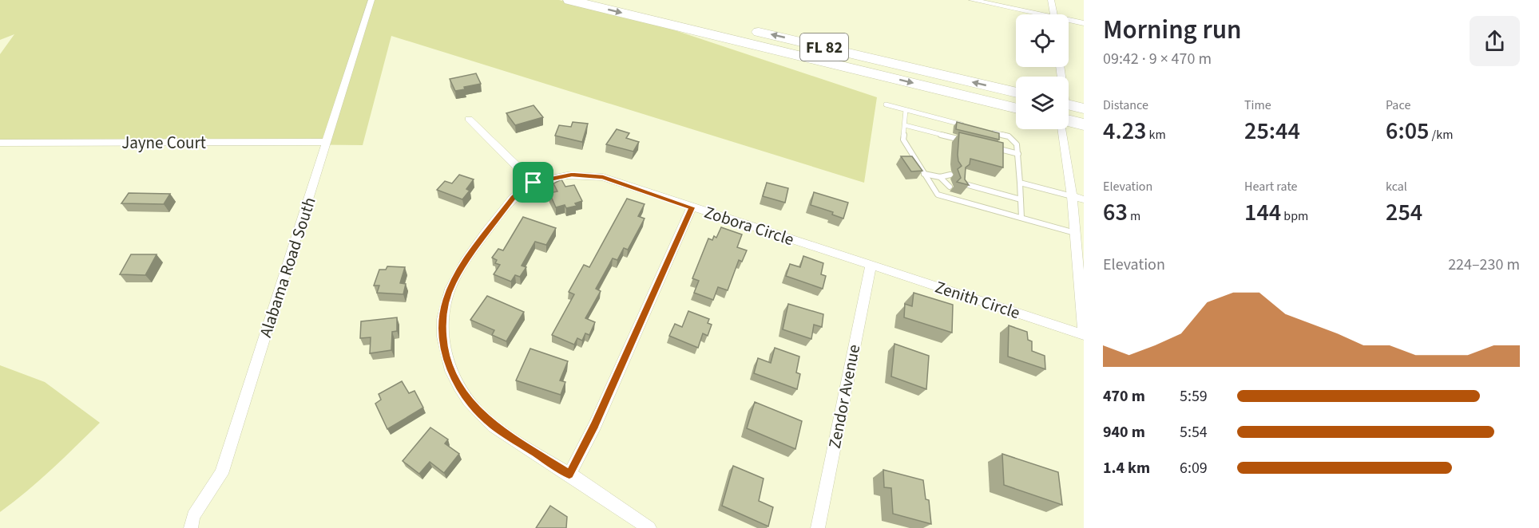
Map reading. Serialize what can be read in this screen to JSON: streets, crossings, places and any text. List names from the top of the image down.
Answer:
{
  "streets": {
    "highway": ["FL 82"],
    "street": [
      "Jayne Court",
      "Zobora Circle",
      "Alabama Road South",
      "Zenith Circle",
      "Zendor Avenue"
    ]
  },
  "crossings": [
    ["Jayne Court", "Alabama Road South"],
    ["Zobora Circle", "Zenith Circle"],
    ["Zobora Circle", "Zendor Avenue"],
    ["Zenith Circle", "Zendor Avenue"]
  ],
  "page": {
    "heading": ["Morning run", "09:42 · 9 × 470 m"],
    "stats": [
      ["Distance", "4.23 km"],
      ["Time", "25:44"],
      ["Pace", "6:05 /km"],
      ["Elevation", "63 m"],
      ["Heart rate", "144 bpm"],
      ["kcal", "254"]
    ],
    "chart": ["Elevation", "224–230 m"],
    "list": [
      {
        "name": "470 m",
        "note": "5:59"
      },
      {
        "name": "940 m",
        "note": "5:54"
      },
      {
        "name": "1.4 km",
        "note": "6:09"
      }
    ]
  }
}
